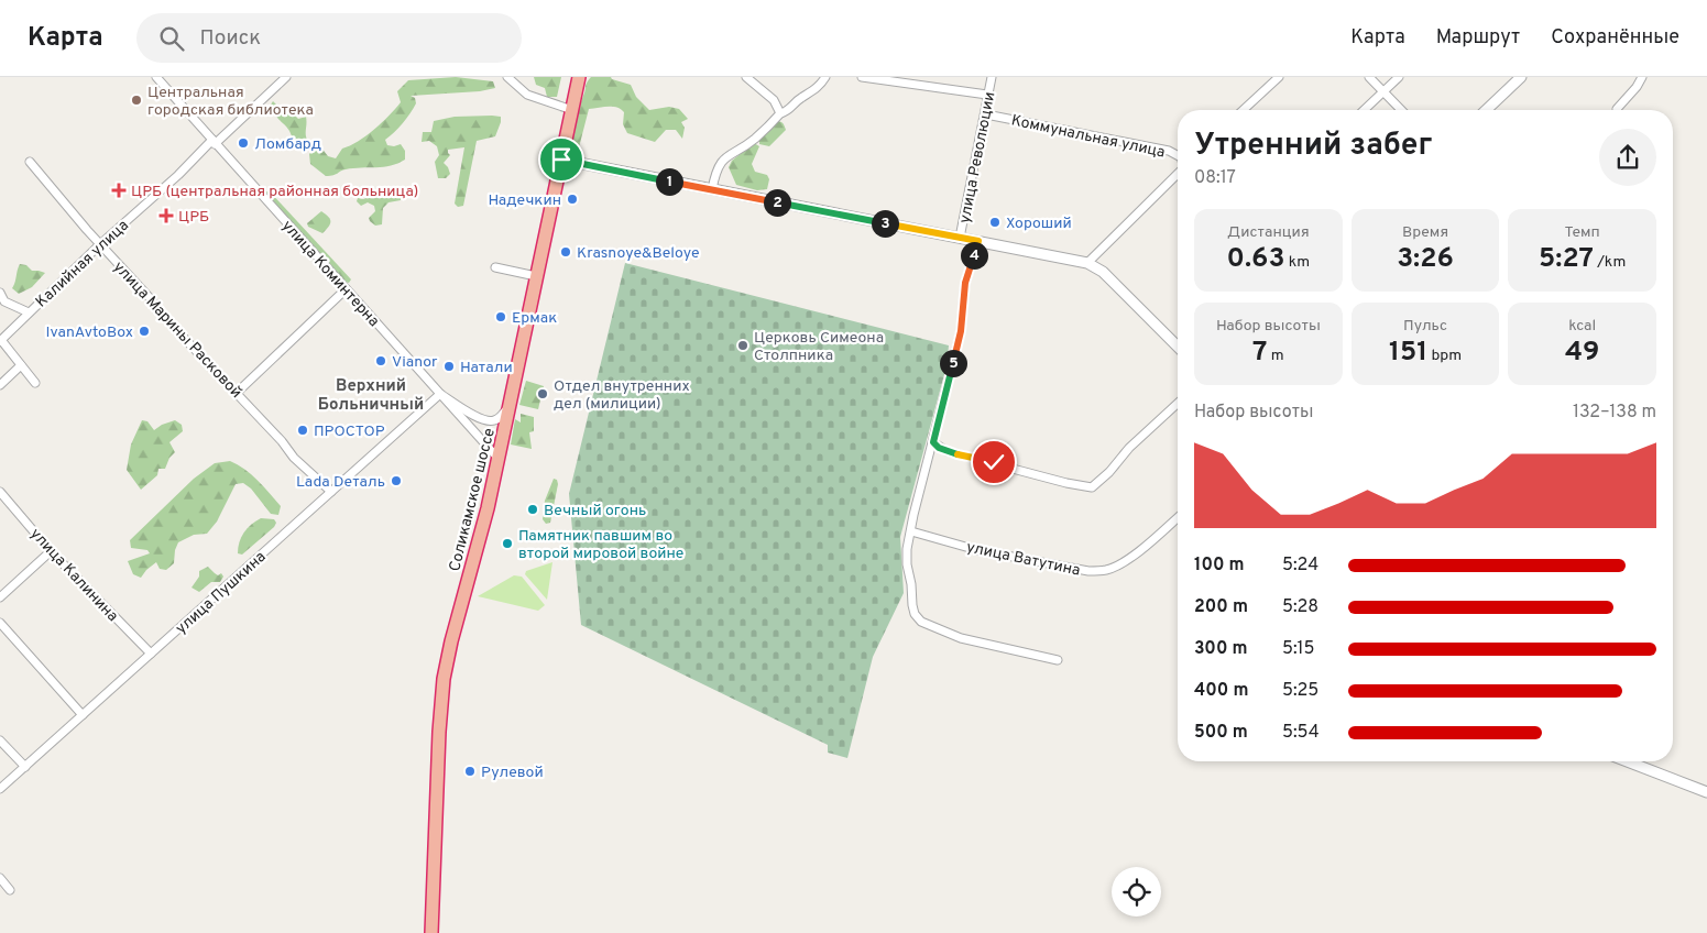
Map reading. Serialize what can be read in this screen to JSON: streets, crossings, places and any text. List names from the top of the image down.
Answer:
{
  "streets": {
    "highway": ["Соликамское шоссе"],
    "street": [
      "Коммунальная улица",
      "улица Революции",
      "Калийная улица",
      "улица Коминтерна",
      "улица Марины Расковой",
      "улица Ватутина",
      "улица Калинина",
      "улица Пушкина"
    ]
  },
  "crossings": [
    ["Коммунальная улица", "улица Революции"],
    ["Калийная улица", "улица Коминтерна"],
    ["Калийная улица", "улица Марины Расковой"],
    ["улица Коминтерна", "Соликамское шоссе"],
    ["улица Коминтерна", "улица Пушкина"],
    ["улица Марины Расковой", "улица Пушкина"],
    ["улица Калинина", "улица Пушкина"]
  ],
  "districts": ["Верхний Больничный"],
  "places": {
    "other": [
      "Центральная городская библиотека",
      "Ломбард",
      "Надечкин",
      "Хороший",
      "Krasnoye&Beloye",
      "Ермак",
      "IvanAvtoBox",
      "Церковь Симеона Столпника",
      "Vianor",
      "Натали",
      "Отдел внутренних дел (милиции)",
      "ПРОСТОР",
      "Lada Dеталь",
      "Вечный огонь",
      "Памятник павшим во второй мировой войне",
      "Рулевой"
    ],
    "health": ["ЦРБ (центральная районная больница)", "ЦРБ"]
  },
  "page": {
    "header": "Карта",
    "search": "Поиск",
    "nav": ["Карта", "Маршрут", "Сохранённые"],
    "heading": ["Утренний забег", "08:17"],
    "pins": [
      "1",
      "2",
      "3",
      "4",
      "5"
    ],
    "stats": [
      ["Дистанция", "0.63 km"],
      ["Время", "3:26"],
      ["Темп", "5:27 /km"],
      ["Набор высоты", "7 m"],
      ["Пульс", "151 bpm"],
      ["kcal", "49"]
    ],
    "chart": ["Набор высоты", "132–138 m"],
    "list": [
      {
        "name": "100 m",
        "note": "5:24"
      },
      {
        "name": "200 m",
        "note": "5:28"
      },
      {
        "name": "300 m",
        "note": "5:15"
      },
      {
        "name": "400 m",
        "note": "5:25"
      },
      {
        "name": "500 m",
        "note": "5:54"
      }
    ]
  }
}
